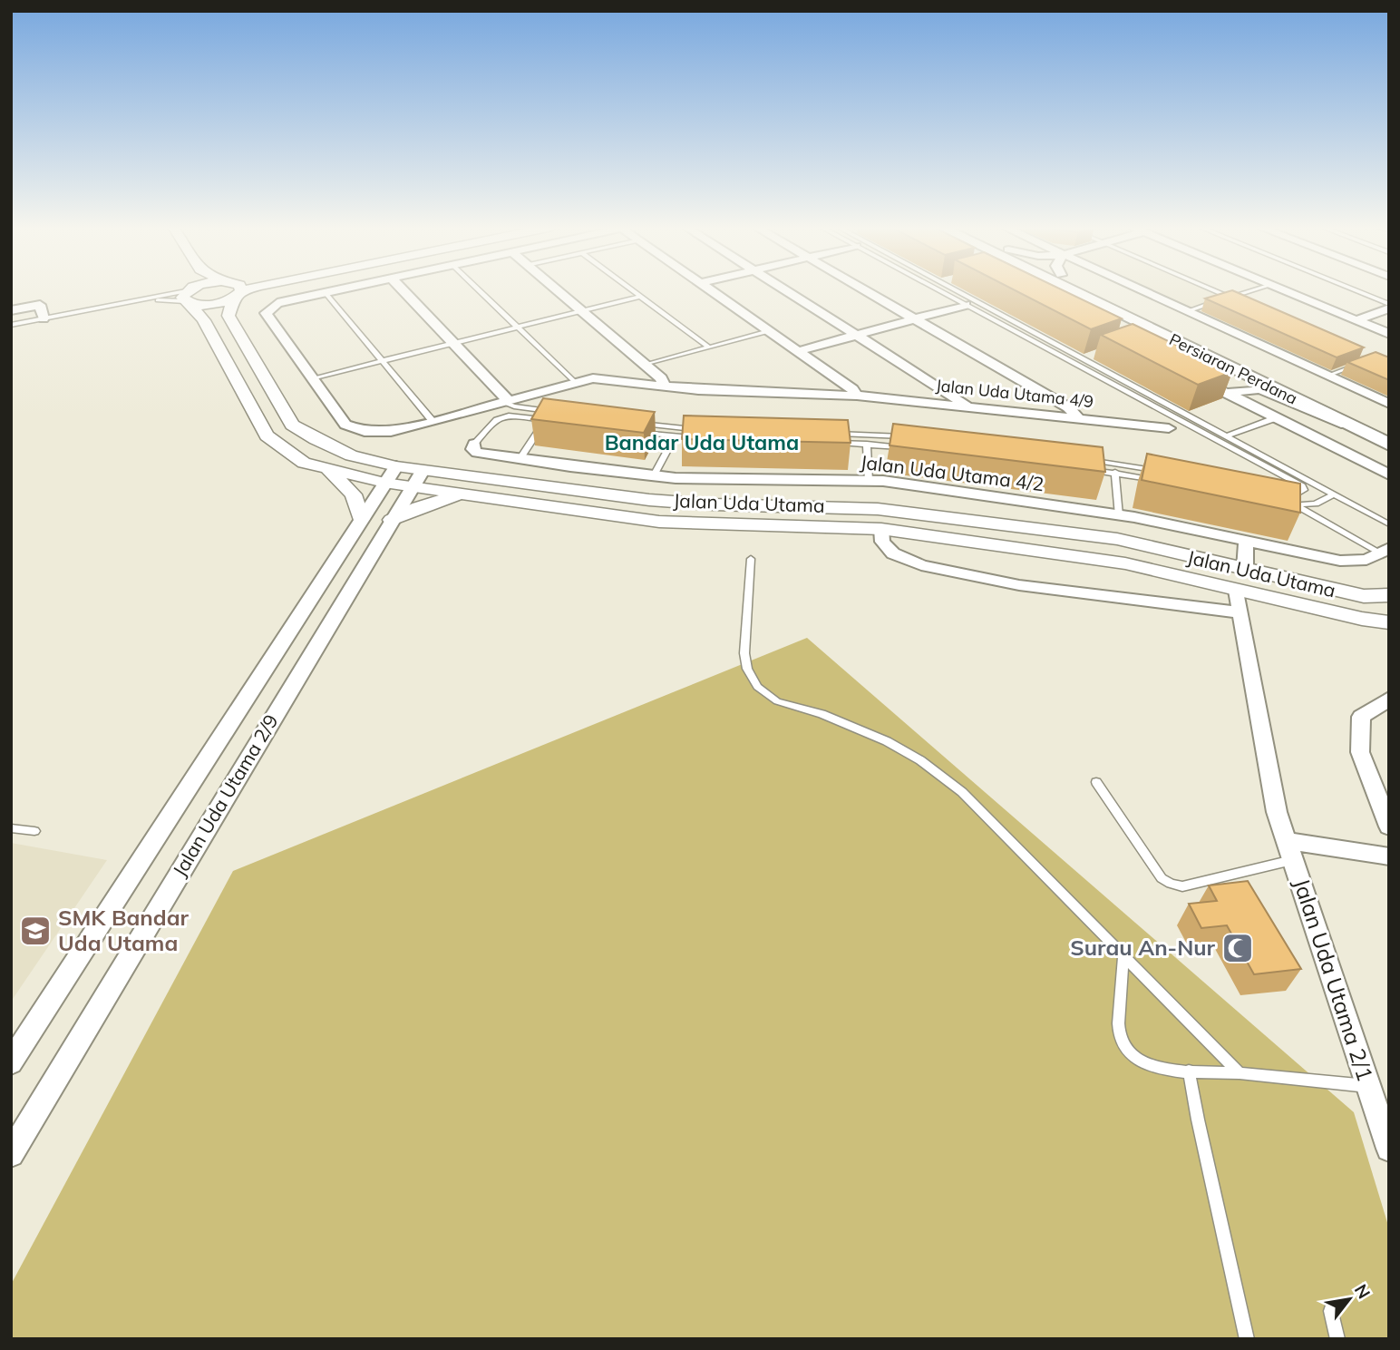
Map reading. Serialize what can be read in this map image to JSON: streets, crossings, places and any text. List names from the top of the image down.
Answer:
{
  "streets": {
    "main road": ["Persiaran Perdana"],
    "street": [
      "Jalan Uda Utama 4/9",
      "Jalan Uda Utama 4/2",
      "Jalan Uda Utama",
      "Jalan Uda Utama 2/9",
      "Jalan Uda Utama 2/1"
    ]
  },
  "crossings": [
    ["Jalan Uda Utama", "Jalan Uda Utama 2/9"],
    ["Jalan Uda Utama", "Jalan Uda Utama 2/1"]
  ],
  "districts": ["Bandar Uda Utama"],
  "places": {
    "school or university": ["SMK Bandar Uda Utama"],
    "mosque": ["Surau An-Nur"]
  },
  "north": "top right"
}
